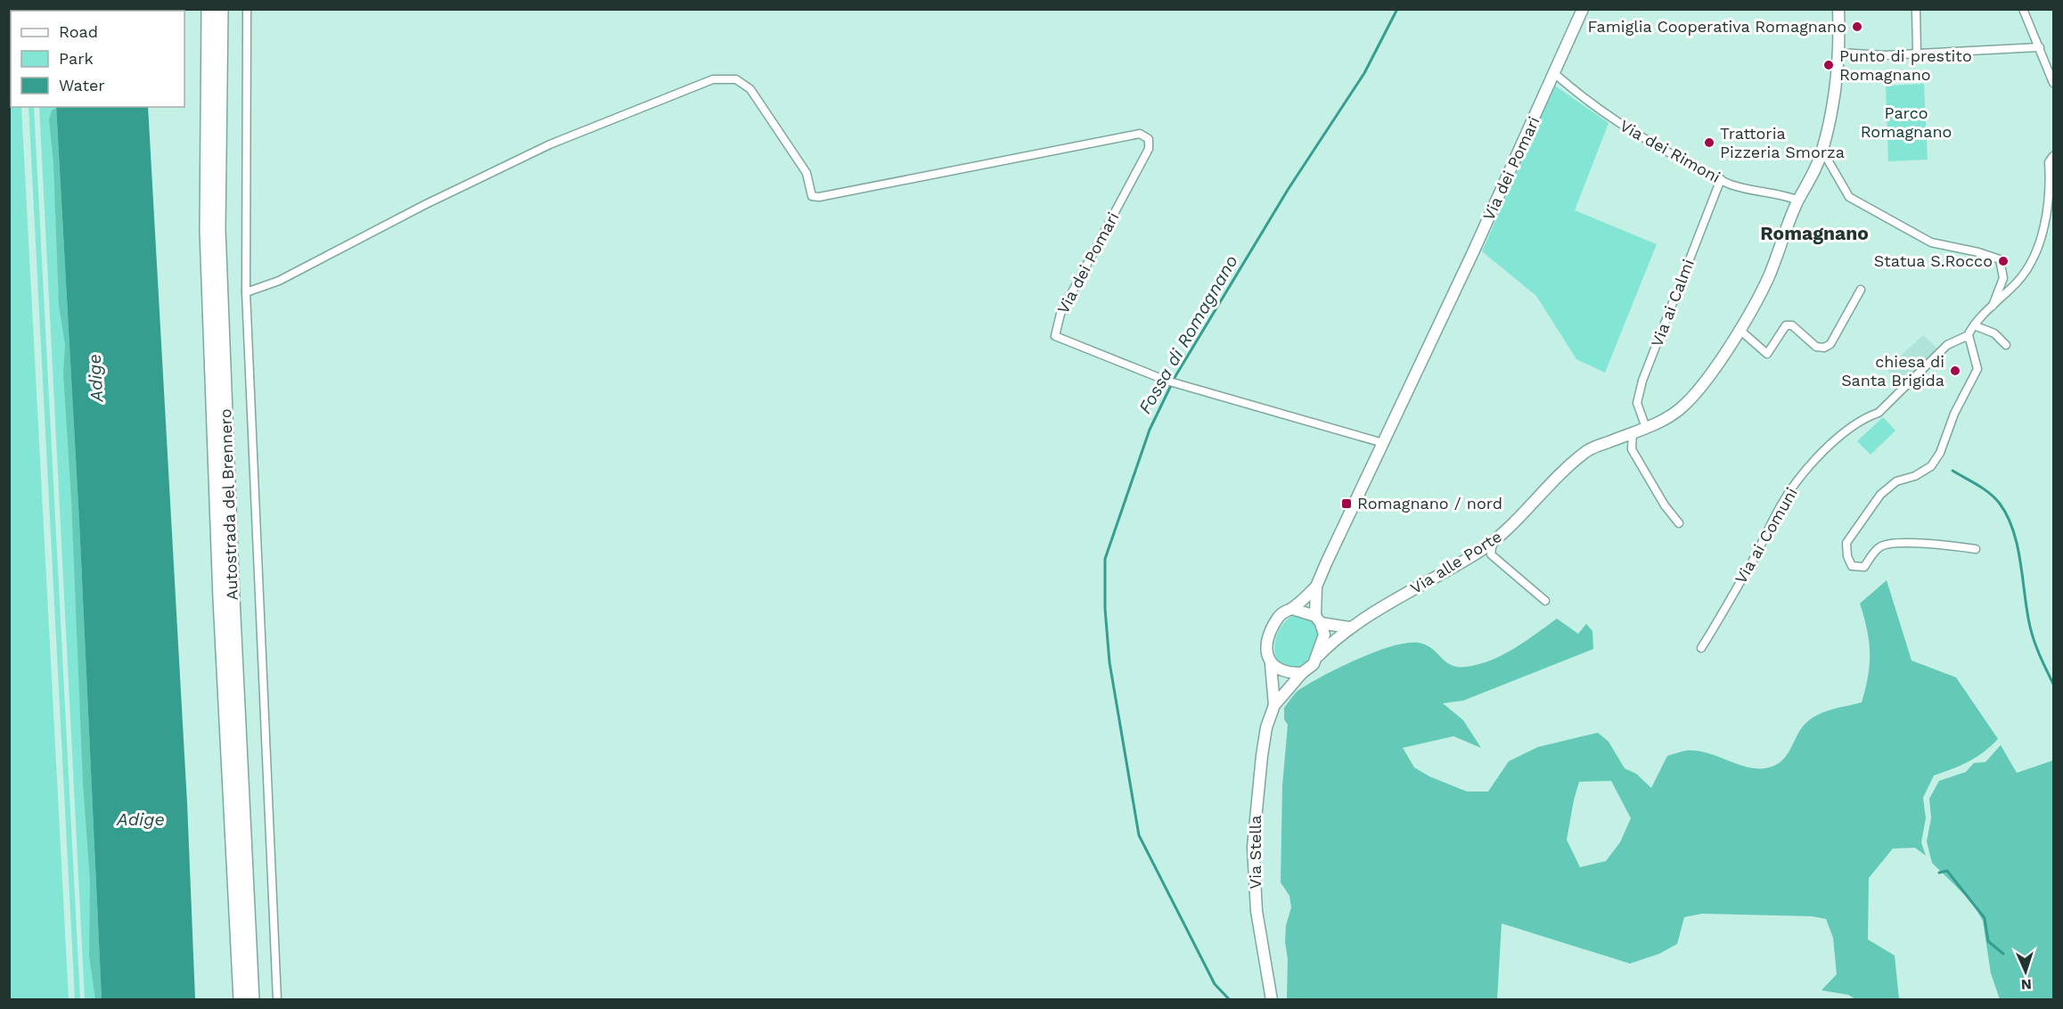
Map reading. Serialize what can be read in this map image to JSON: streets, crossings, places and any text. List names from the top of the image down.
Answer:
{
  "streets": {
    "highway": ["Autostrada del Brennero"],
    "main road": ["Via dei Pomari", "Via alle Porte", "Via Stella"],
    "street": ["Via dei Rimoni", "Via ai Calmi", "Via ai Comuni"]
  },
  "crossings": [
    ["Via dei Rimoni", "Via dei Pomari"],
    ["Via dei Rimoni", "Via ai Calmi"],
    ["Via dei Rimoni", "Via alle Porte"],
    ["Via dei Pomari", "Via alle Porte"],
    ["Via dei Pomari", "Via Stella"],
    ["Via ai Calmi", "Via alle Porte"],
    ["Via alle Porte", "Via Stella"]
  ],
  "districts": ["Romagnano"],
  "water": ["Fossa di Romagnano", "Adige"],
  "parks": ["Parco Romagnano"],
  "places": {
    "other": [
      "Famiglia Cooperativa Romagnano",
      "Punto di prestito Romagnano",
      "Trattoria Pizzeria Smorza",
      "Statua S.Rocco",
      "chiesa di Santa Brigida"
    ],
    "transit": ["Romagnano / nord"]
  },
  "legend": ["Road", "Park", "Water"],
  "north": "bottom"
}
